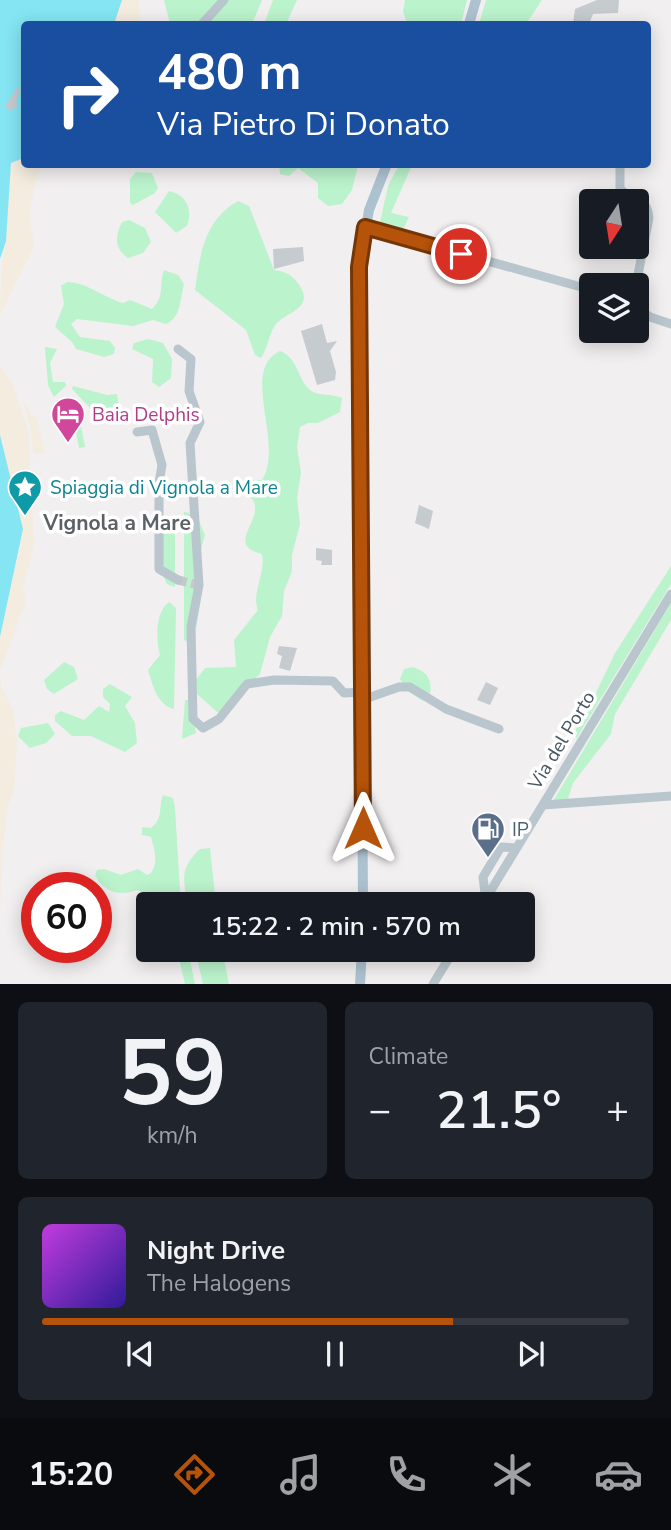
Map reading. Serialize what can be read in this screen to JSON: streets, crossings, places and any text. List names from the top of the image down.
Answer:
{
  "streets": {
    "street": ["Via del Porto"]
  },
  "districts": ["Vignola a Mare"],
  "places": {
    "hotel": ["Baia Delphis"],
    "place": ["Spiaggia di Vignola a Mare"],
    "fuel station": ["IP"]
  },
  "north": "bottom",
  "page": {
    "turn": ["480 m", "Via Pietro Di Donato"],
    "limit": "60",
    "trip": "15:22 · 2 min · 570 m",
    "tile": [
      ["59", "km/h"],
      "Climate"
    ],
    "heat": ["−", "21.5°", "+"],
    "song": ["Night Drive", "The Halogens"],
    "tabs": "15:20"
  }
}
